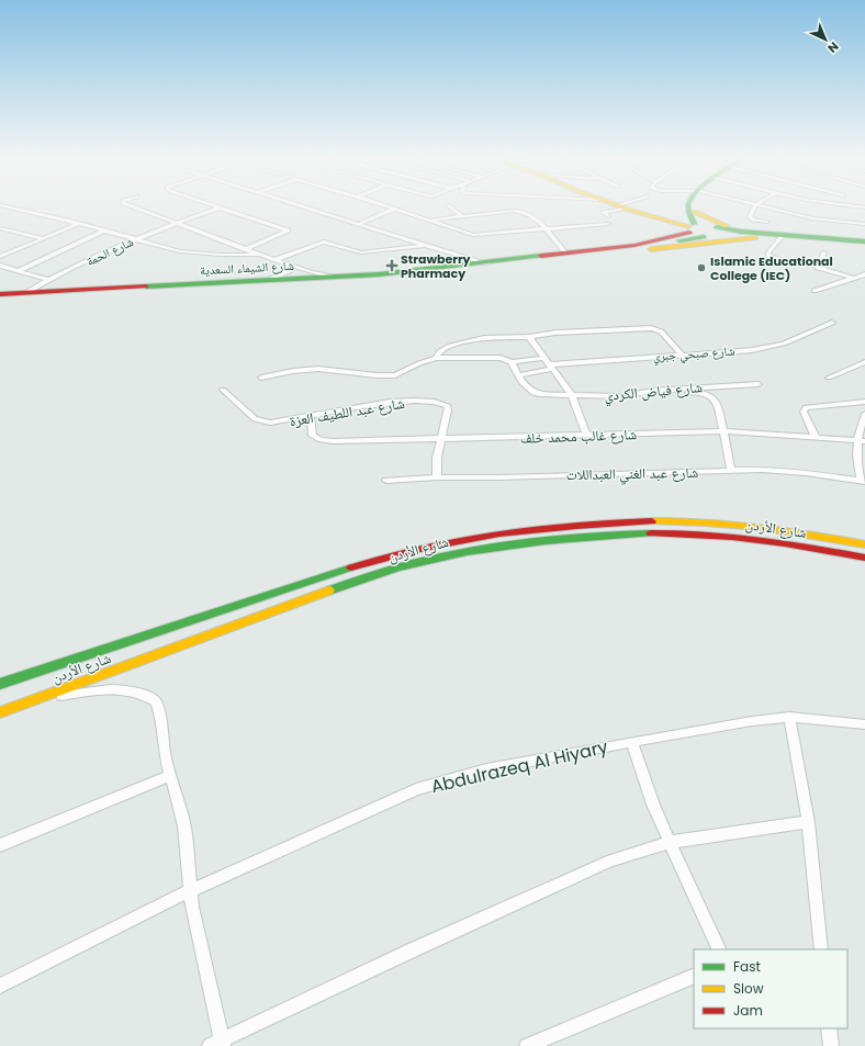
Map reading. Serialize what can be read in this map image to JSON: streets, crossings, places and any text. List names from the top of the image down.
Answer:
{
  "streets": {
    "main road": ["شارع الشيماء السعدية", "شارع الأردن"],
    "street": [
      "شارع الحمة",
      "شارع صبحي جبري",
      "شارع فياض الكردي",
      "شارع عبد اللطيف العزة",
      "شارع غالب محمد خلف",
      "شارع عبد الغني العبداللات",
      "Abdulrazeq Al Hiyary"
    ]
  },
  "crossings": [
    ["شارع الحمة", "شارع الشيماء السعدية"],
    ["شارع صبحي جبري", "شارع فياض الكردي"],
    ["شارع عبد اللطيف العزة", "شارع غالب محمد خلف"]
  ],
  "places": {
    "health": ["Strawberry Pharmacy"],
    "other": ["Islamic Educational College (IEC)"]
  },
  "legend": ["Fast", "Slow", "Jam"],
  "north": "bottom right"
}
